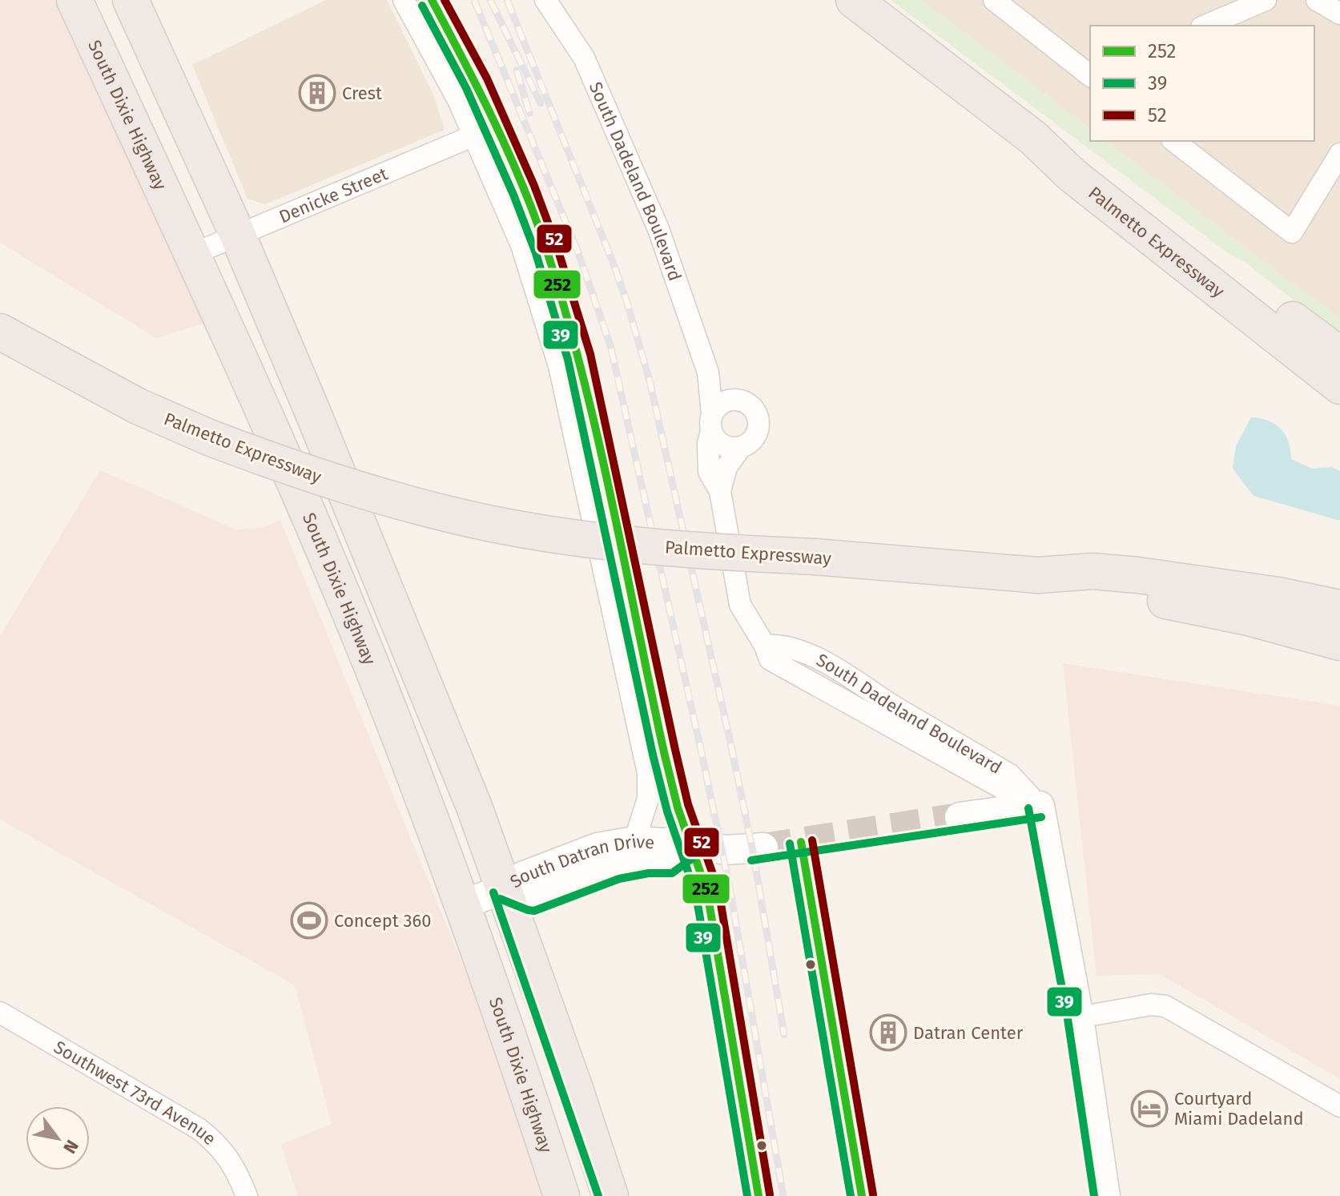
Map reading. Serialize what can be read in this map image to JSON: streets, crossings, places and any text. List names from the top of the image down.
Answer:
{
  "streets": {
    "highway": ["South Dixie Highway", "Palmetto Expressway"],
    "street": [
      "South Dadeland Boulevard",
      "Denicke Street",
      "South Datran Drive",
      "Southwest 73rd Avenue"
    ]
  },
  "crossings": [
    ["South Dixie Highway", "Denicke Street"],
    ["South Dixie Highway", "South Datran Drive"]
  ],
  "places": {
    "building": ["Crest", "Datran Center"],
    "sports": ["Concept 360"],
    "hotel": ["Courtyard Miami Dadeland"]
  },
  "lines": ["transit line 252", "transit line 52", "transit line 39"],
  "legend": ["252", "39", "52"],
  "north": "bottom right"
}
